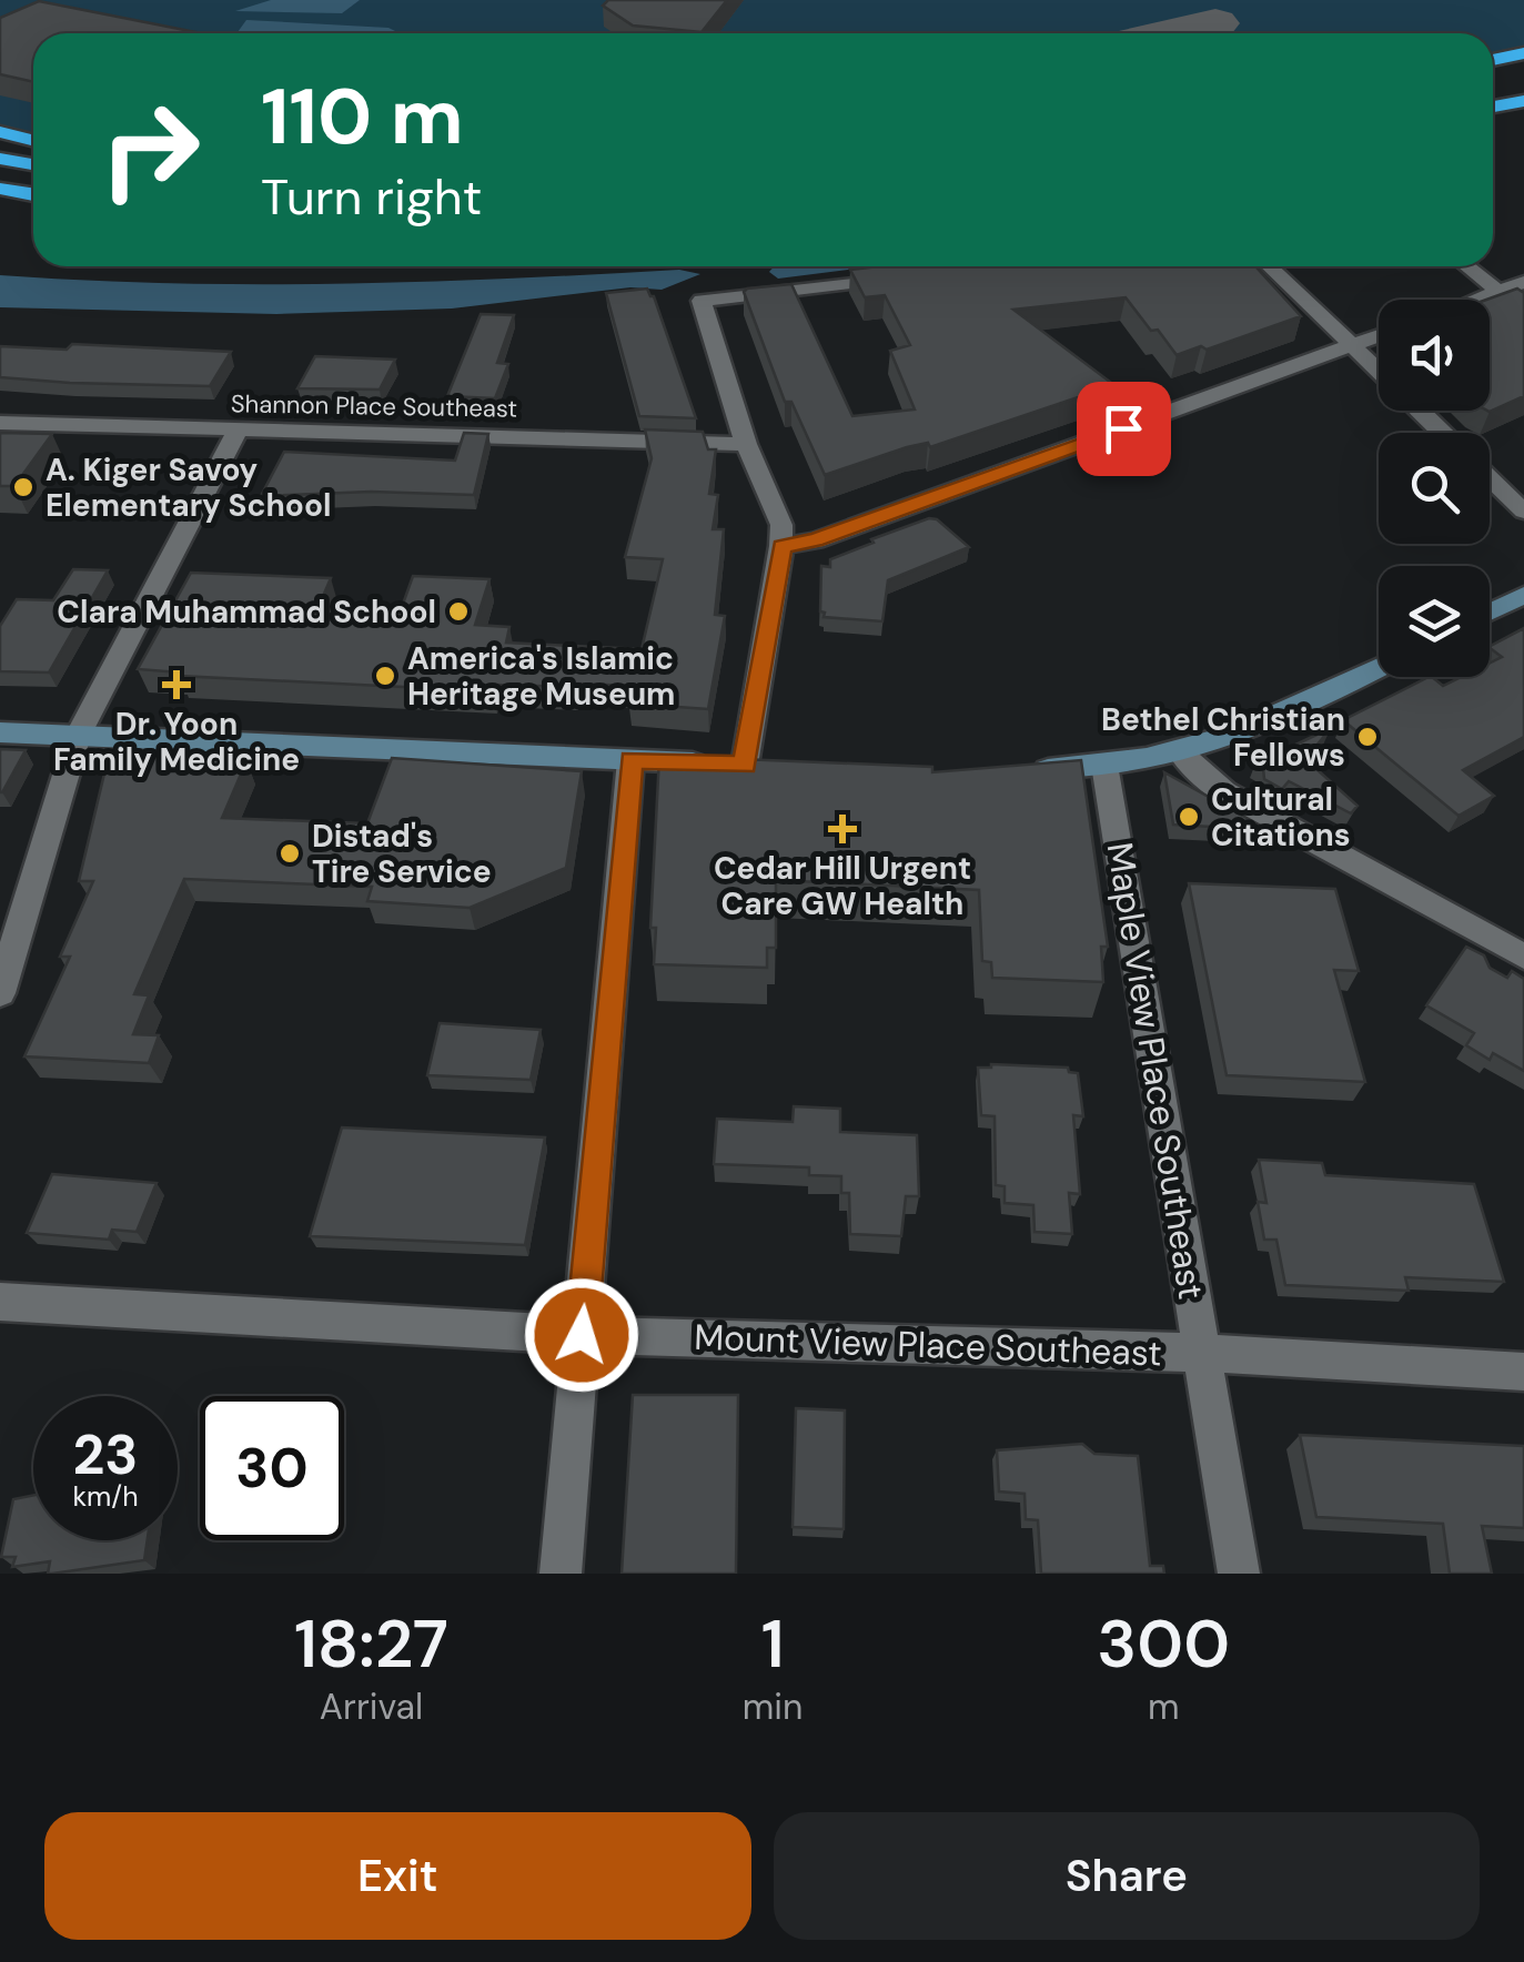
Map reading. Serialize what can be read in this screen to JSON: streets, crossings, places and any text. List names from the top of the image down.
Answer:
{
  "streets": {
    "street": ["Shannon Place Southeast", "Maple View Place Southeast", "Mount View Place Southeast"]
  },
  "crossings": [
    ["Maple View Place Southeast", "Mount View Place Southeast"]
  ],
  "places": {
    "other": [
      "A. Kiger Savoy Elementary School",
      "Clara Muhammad School",
      "America's Islamic Heritage Museum",
      "Bethel Christian Fellows",
      "Cultural Citations",
      "Distad's Tire Service"
    ],
    "health": ["Dr. Yoon Family Medicine", "Cedar Hill Urgent Care GW Health"]
  },
  "page": {
    "turn": ["110 m", "Turn right"],
    "speed": "23 km/h",
    "limit": "30",
    "eta": [
      "18:27",
      "Arrival",
      "1",
      "min",
      "300",
      "m"
    ],
    "buttons": ["Exit", "Share"]
  }
}
